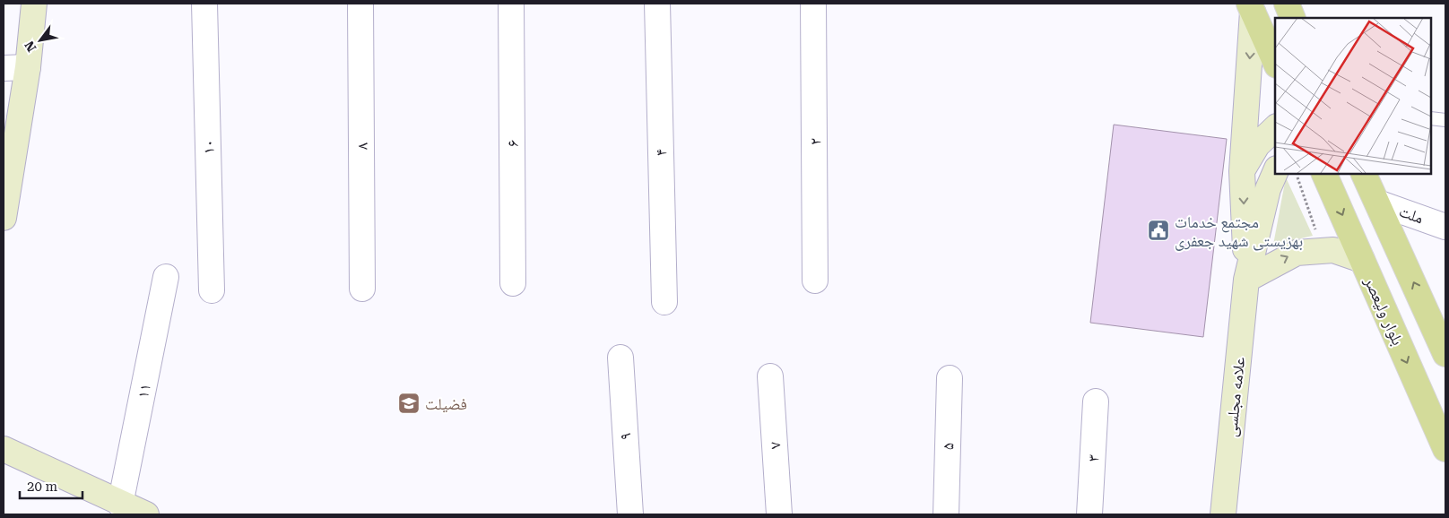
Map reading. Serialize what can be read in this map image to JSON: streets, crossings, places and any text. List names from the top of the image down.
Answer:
{
  "streets": {
    "main road": ["بلوار ولیعصر", "علامه مجلسی"],
    "street": [
      "۲",
      "۶",
      "۸",
      "۱۰",
      "۴",
      "ملت",
      "۱۱",
      "۹",
      "۷",
      "۵",
      "۳"
    ]
  },
  "places": {
    "public building": ["مجتمع خدمات بهزیستی شهید جعفری"],
    "school or university": ["فضیلت"]
  },
  "scale_bar": "20 m",
  "north": "bottom left"
}
